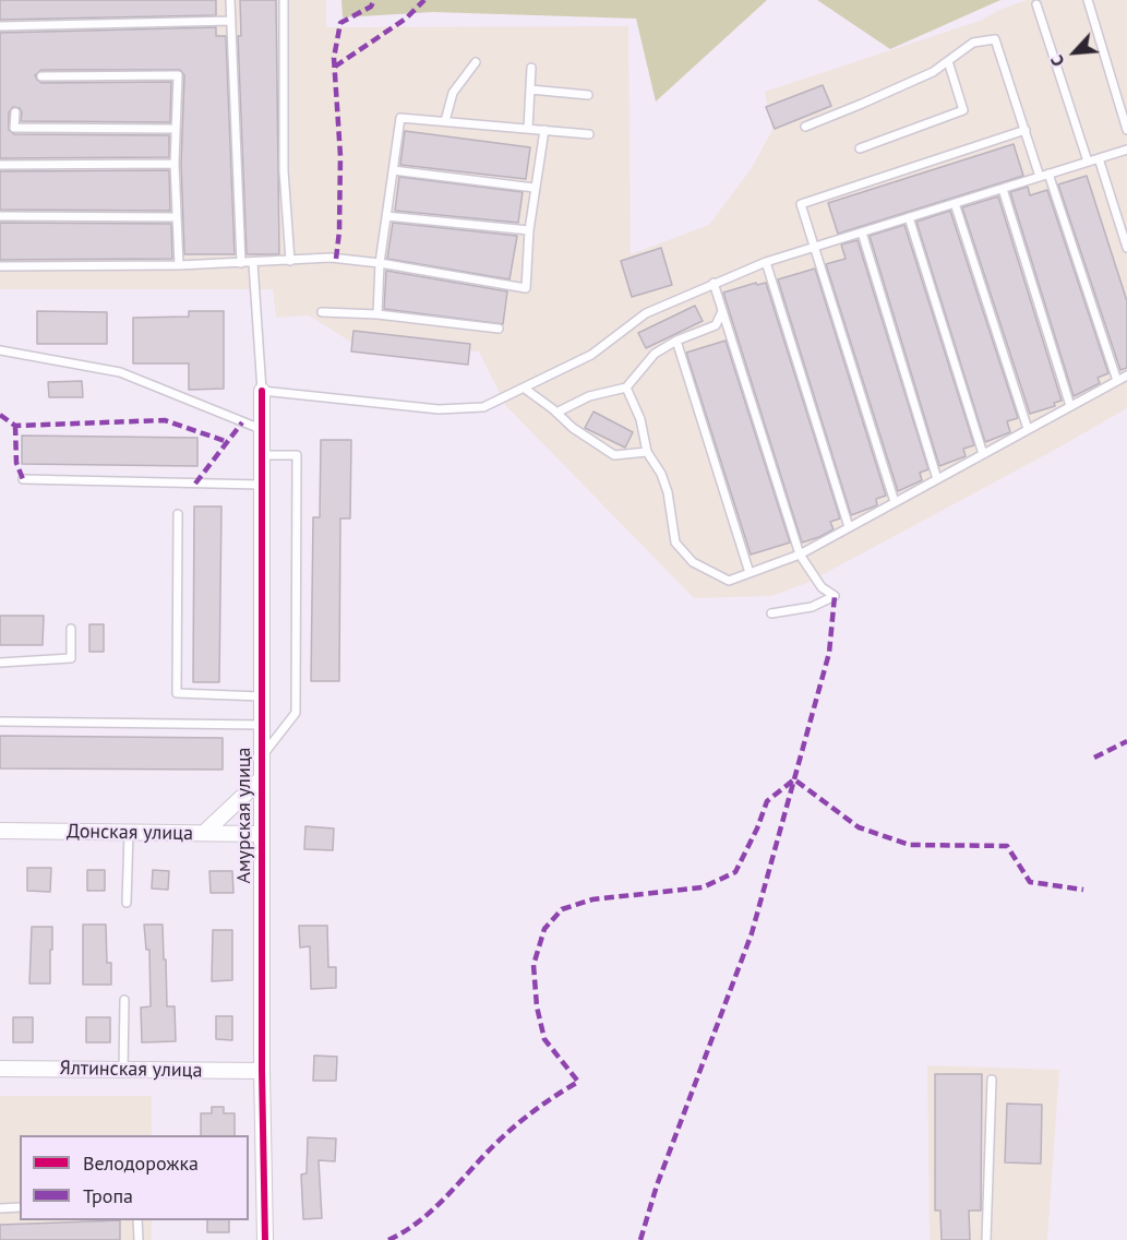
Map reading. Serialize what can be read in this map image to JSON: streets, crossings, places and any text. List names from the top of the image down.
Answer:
{
  "streets": {
    "street": ["Амурская улица", "Донская улица", "Ялтинская улица"]
  },
  "crossings": [
    ["Амурская улица", "Донская улица"],
    ["Амурская улица", "Ялтинская улица"]
  ],
  "legend": ["Велодорожка", "Тропа"],
  "north": "bottom left"
}
